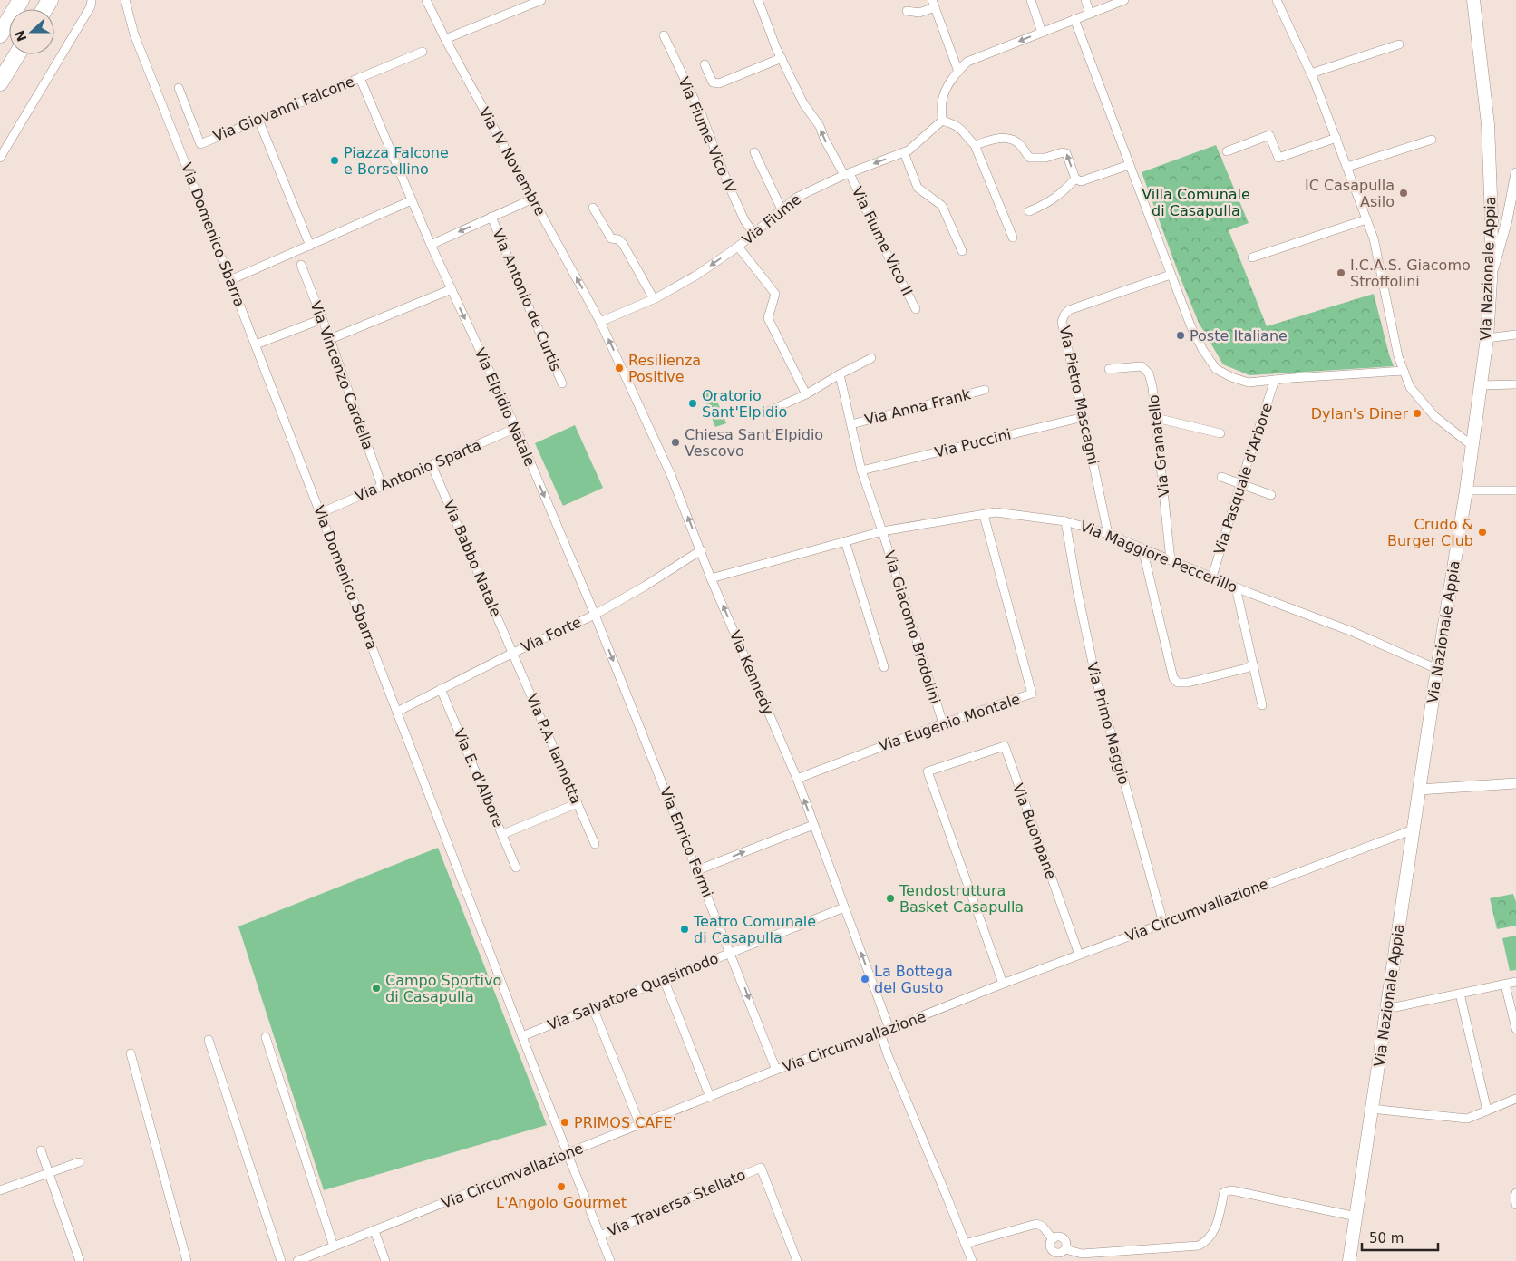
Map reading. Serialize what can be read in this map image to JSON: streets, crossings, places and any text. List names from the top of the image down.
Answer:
{
  "streets": {
    "main road": ["Via Nazionale Appia"],
    "street": [
      "Via Giovanni Falcone",
      "Via Fiume Vico IV",
      "Via IV Novembre",
      "Via Fiume",
      "Via Domenico Sbarra",
      "Via Fiume Vico II",
      "Via Antonio de Curtis",
      "Via Vincenzo Cardella",
      "Via Pietro Mascagni",
      "Via Elpidio Natale",
      "Via Anna Frank",
      "Via Puccini",
      "Via Granatello",
      "Via Antonio Sparta",
      "Via Pasquale d'Arbore",
      "Via Maggiore Peccerillo",
      "Via Babbo Natale",
      "Via Giacomo Brodolini",
      "Via Forte",
      "Via Kennedy",
      "Via Eugenio Montale",
      "Via Primo Maggio",
      "Via P.A. Iannotta",
      "Via E. d'Albore",
      "Via Buonpane",
      "Via Enrico Fermi",
      "Via Circumvallazione",
      "Via Salvatore Quasimodo",
      "Via Traversa Stellato"
    ]
  },
  "crossings": [
    ["Via Fiume Vico IV", "Via Fiume"],
    ["Via IV Novembre", "Via Fiume"],
    ["Via IV Novembre", "Via Antonio de Curtis"],
    ["Via IV Novembre", "Via Kennedy"],
    ["Via Fiume", "Via Fiume Vico II"],
    ["Via Fiume", "Via Kennedy"],
    ["Via Domenico Sbarra", "Via Antonio Sparta"],
    ["Via Domenico Sbarra", "Via Forte"],
    ["Via Domenico Sbarra", "Via Circumvallazione"],
    ["Via Domenico Sbarra", "Via Salvatore Quasimodo"],
    ["Via Domenico Sbarra", "Via Traversa Stellato"],
    ["Via Nazionale Appia", "Via Maggiore Peccerillo"],
    ["Via Nazionale Appia", "Via Circumvallazione"],
    ["Via Antonio de Curtis", "Via Elpidio Natale"],
    ["Via Vincenzo Cardella", "Via Antonio Sparta"],
    ["Via Pietro Mascagni", "Via Puccini"],
    ["Via Pietro Mascagni", "Via Maggiore Peccerillo"],
    ["Via Elpidio Natale", "Via Antonio Sparta"],
    ["Via Elpidio Natale", "Via Forte"],
    ["Via Elpidio Natale", "Via Enrico Fermi"],
    ["Via Anna Frank", "Via Puccini"],
    ["Via Anna Frank", "Via Maggiore Peccerillo"],
    ["Via Anna Frank", "Via Giacomo Brodolini"],
    ["Via Granatello", "Via Maggiore Peccerillo"],
    ["Via Antonio Sparta", "Via Babbo Natale"],
    ["Via Pasquale d'Arbore", "Via Maggiore Peccerillo"],
    ["Via Maggiore Peccerillo", "Via Giacomo Brodolini"],
    ["Via Maggiore Peccerillo", "Via Kennedy"],
    ["Via Maggiore Peccerillo", "Via Eugenio Montale"],
    ["Via Maggiore Peccerillo", "Via Primo Maggio"],
    ["Via Babbo Natale", "Via Forte"],
    ["Via Babbo Natale", "Via P.A. Iannotta"],
    ["Via Giacomo Brodolini", "Via Eugenio Montale"],
    ["Via Forte", "Via Kennedy"],
    ["Via Forte", "Via P.A. Iannotta"],
    ["Via Forte", "Via E. d'Albore"],
    ["Via Forte", "Via Enrico Fermi"],
    ["Via Kennedy", "Via Eugenio Montale"],
    ["Via Kennedy", "Via Circumvallazione"],
    ["Via Kennedy", "Via Salvatore Quasimodo"],
    ["Via Primo Maggio", "Via Circumvallazione"],
    ["Via Buonpane", "Via Circumvallazione"],
    ["Via Enrico Fermi", "Via Circumvallazione"],
    ["Via Enrico Fermi", "Via Salvatore Quasimodo"]
  ],
  "one_way": [
    "Via Fiume",
    "Via Elpidio Natale",
    "Via Kennedy",
    "Via Enrico Fermi"
  ],
  "parks": ["Villa Comunale di Casapulla"],
  "places": [
    "Piazza Falcone e Borsellino",
    "IC Casapulla Asilo",
    "I.C.A.S. Giacomo Stroffolini",
    "Poste Italiane",
    "Resilienza Positive",
    "Oratorio Sant'Elpidio",
    "Dylan's Diner",
    "Chiesa Sant'Elpidio Vescovo",
    "Crudo & Burger Club",
    "Tendostruttura Basket Casapulla",
    "Teatro Comunale di Casapulla",
    "La Bottega del Gusto",
    "Campo Sportivo di Casapulla",
    "PRIMOS CAFE'",
    "L'Angolo Gourmet"
  ],
  "scale_bar": "50 m",
  "north": "left"
}
